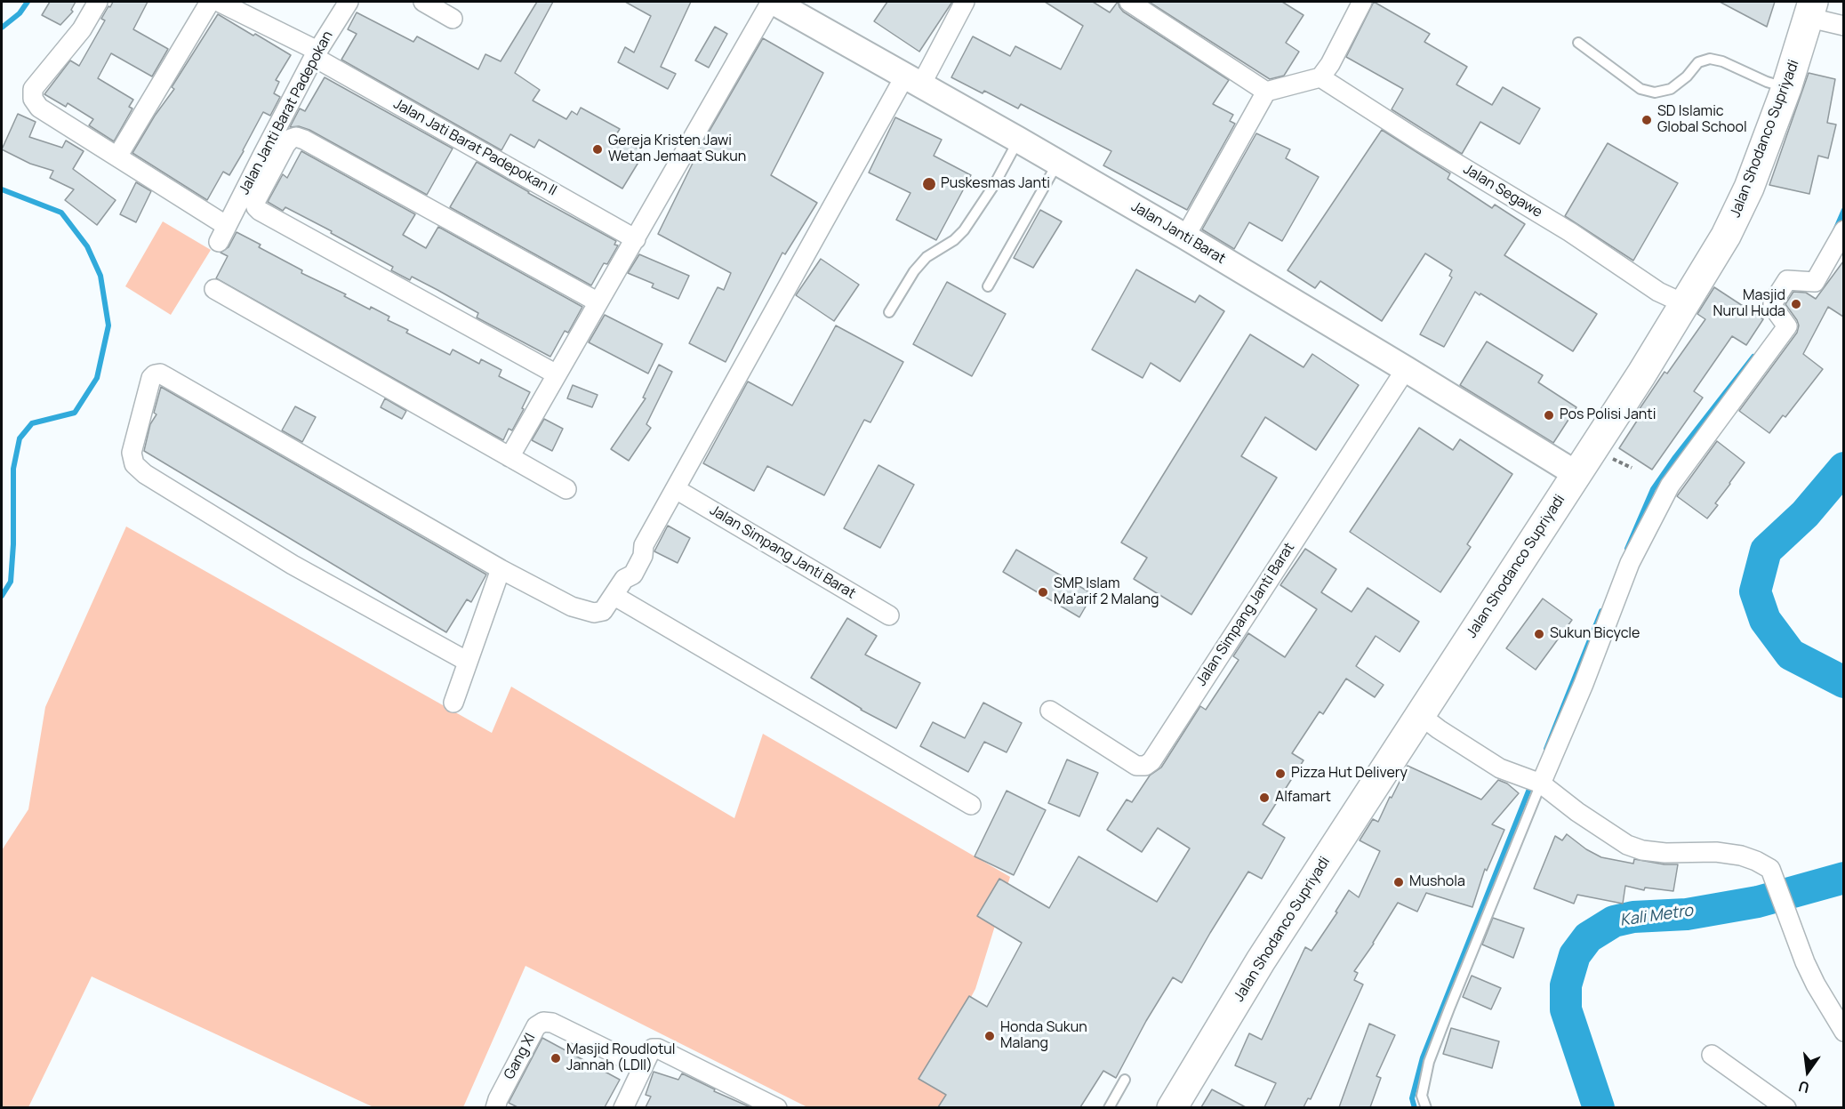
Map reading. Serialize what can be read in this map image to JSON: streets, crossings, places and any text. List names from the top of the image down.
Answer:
{
  "streets": {
    "main road": ["Jalan Shodanco Supriyadi"],
    "street": [
      "Jalan Janti Barat Padepokan",
      "Jalan Jati Barat Padepokan II",
      "Jalan Segawe",
      "Jalan Janti Barat",
      "Jalan Simpang Janti Barat",
      "Gang XI"
    ]
  },
  "crossings": [
    ["Jalan Janti Barat Padepokan", "Jalan Jati Barat Padepokan II"],
    ["Jalan Shodanco Supriyadi", "Jalan Segawe"],
    ["Jalan Shodanco Supriyadi", "Jalan Janti Barat"],
    ["Jalan Janti Barat", "Jalan Simpang Janti Barat"]
  ],
  "water": ["Kali Metro"],
  "places": [
    "SD Islamic Global School",
    "Gereja Kristen Jawi Wetan Jemaat Sukun",
    "Puskesmas Janti",
    "Masjid Nurul Huda",
    "Pos Polisi Janti",
    "SMP Islam Ma'arif 2 Malang",
    "Sukun Bicycle",
    "Pizza Hut Delivery",
    "Alfamart",
    "Mushola",
    "Honda Sukun Malang",
    "Masjid Roudlotul Jannah (LDII)"
  ],
  "north": "bottom"
}
